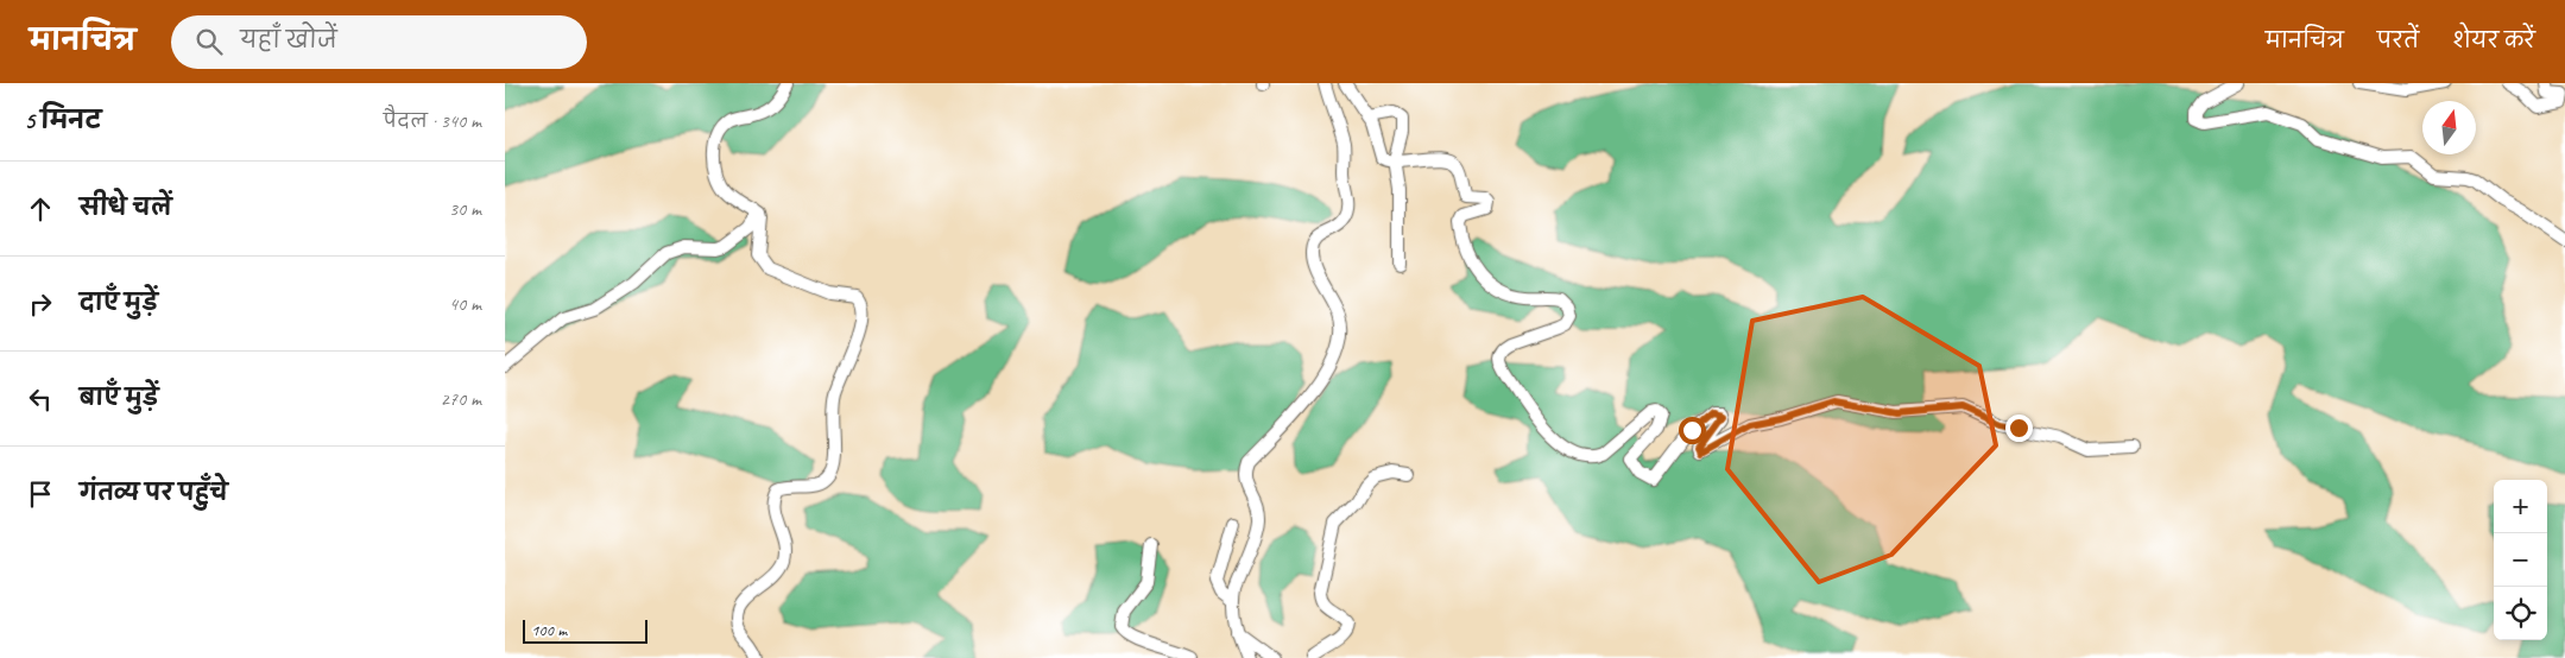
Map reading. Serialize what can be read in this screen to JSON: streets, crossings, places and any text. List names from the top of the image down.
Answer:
{
  "scale_bar": "100 m",
  "north": "top",
  "page": {
    "header": "मानचित्र",
    "search": "यहाँ खोजें",
    "nav": ["मानचित्र", "परतें", "शेयर करें"],
    "heading": ["5 मिनट", "पैदल · 340 m"],
    "list": [
      ["सीधे चलें", "30 m"],
      ["दाएँ मुड़ें", "40 m"],
      ["बाएँ मुड़ें", "270 m"],
      "गंतव्य पर पहुँचे"
    ],
    "map_buttons": ["+", "−"],
    "scale": "100 m"
  }
}
